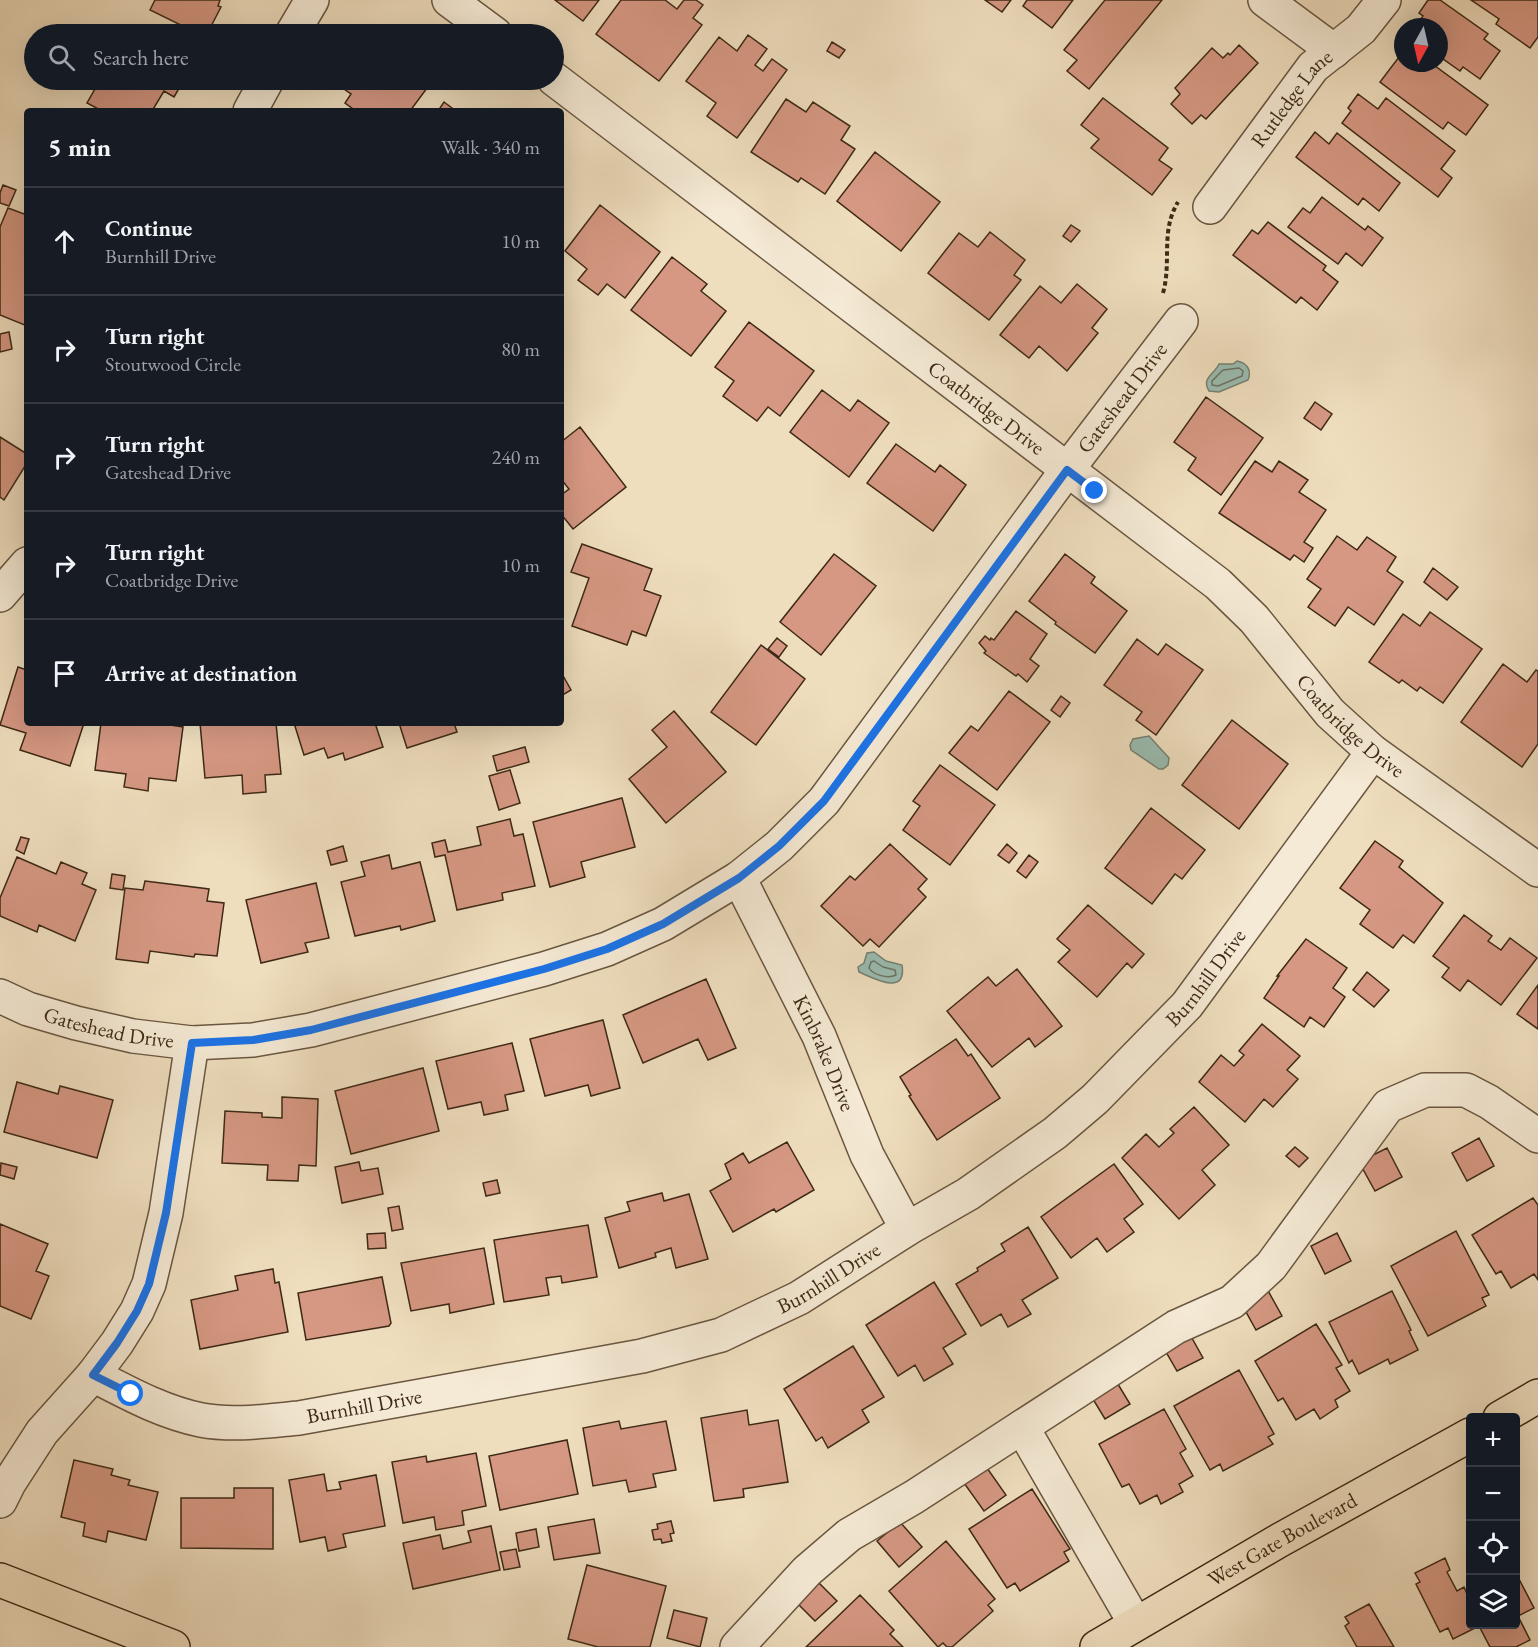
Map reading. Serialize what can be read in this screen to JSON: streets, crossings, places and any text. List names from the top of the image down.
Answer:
{
  "streets": {
    "main road": ["West Gate Boulevard"],
    "street": [
      "Rutledge Lane",
      "Gateshead Drive",
      "Coatbridge Drive",
      "Burnhill Drive",
      "Kinbrake Drive"
    ]
  },
  "crossings": [
    ["Gateshead Drive", "Coatbridge Drive"],
    ["Gateshead Drive", "Kinbrake Drive"],
    ["Coatbridge Drive", "Burnhill Drive"],
    ["Burnhill Drive", "Kinbrake Drive"]
  ],
  "north": "bottom",
  "page": {
    "search": "Search here",
    "heading": ["5 min", "Walk · 340 m"],
    "list": [
      ["Continue", "Burnhill Drive", "10 m"],
      ["Turn right", "Stoutwood Circle", "80 m"],
      ["Turn right", "Gateshead Drive", "240 m"],
      ["Turn right", "Coatbridge Drive", "10 m"],
      "Arrive at destination"
    ],
    "map_buttons": ["+", "−"]
  }
}
